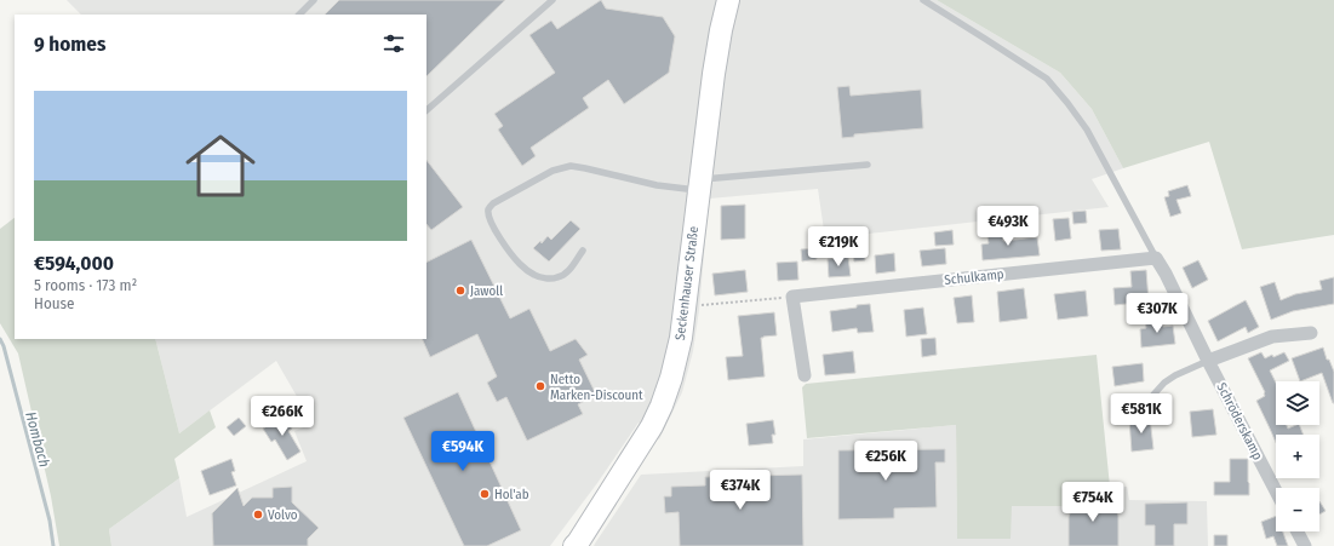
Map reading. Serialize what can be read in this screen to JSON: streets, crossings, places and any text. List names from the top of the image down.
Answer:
{
  "streets": {
    "main road": ["Seckenhauser Straße"],
    "street": ["Schulkamp", "Schröderskamp"]
  },
  "crossings": [
    ["Schulkamp", "Schröderskamp"]
  ],
  "water": ["Hombach"],
  "places": [
    "Jawoll",
    "Netto Marken-Discount",
    "Hol'ab",
    "Volvo"
  ],
  "page": {
    "heading": "9 homes",
    "list": [
      {
        "name": "€594,000",
        "note": "5 rooms · 173 m² · House"
      }
    ],
    "price": [
      "€493K",
      "€219K",
      "€307K",
      "€581K",
      "€266K",
      "€594K",
      "€256K",
      "€374K",
      "€754K"
    ],
    "map_buttons": ["+", "−"]
  }
}
